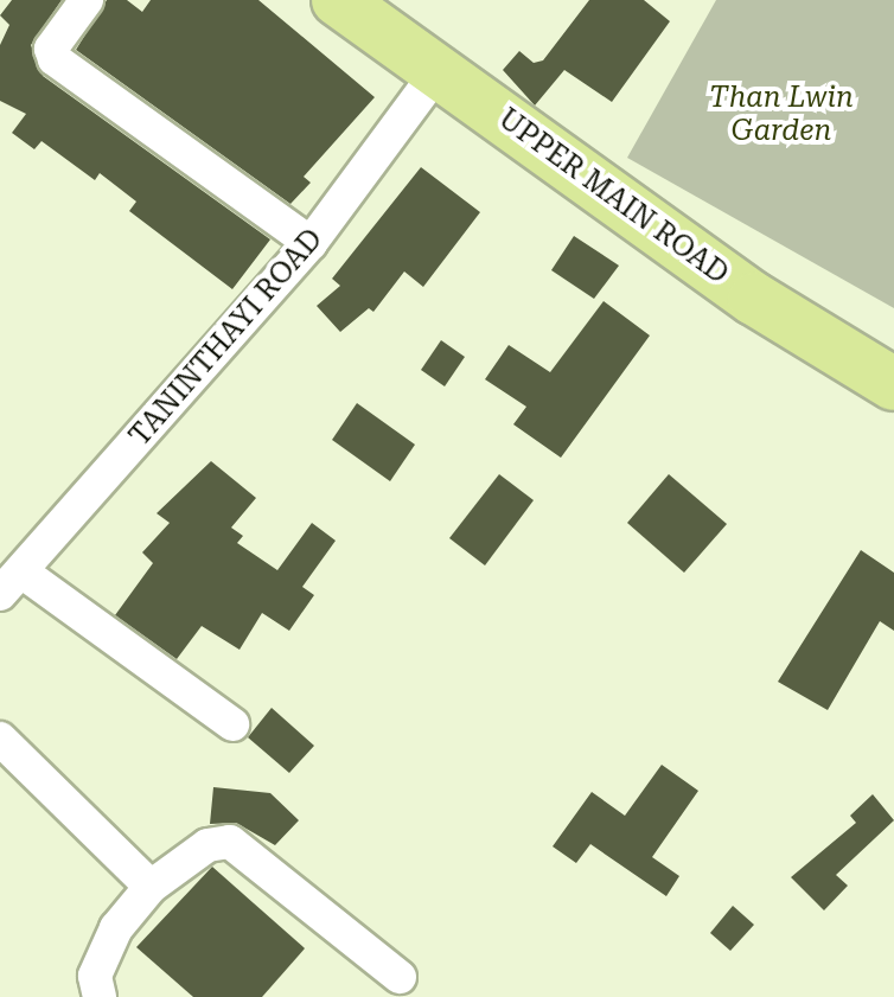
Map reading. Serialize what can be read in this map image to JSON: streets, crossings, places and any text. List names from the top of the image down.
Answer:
{
  "streets": {
    "main road": ["UPPER MAIN ROAD"],
    "street": ["TANINTHAYI ROAD"]
  },
  "crossings": [
    ["UPPER MAIN ROAD", "TANINTHAYI ROAD"]
  ],
  "parks": ["Than Lwin Garden"]
}
